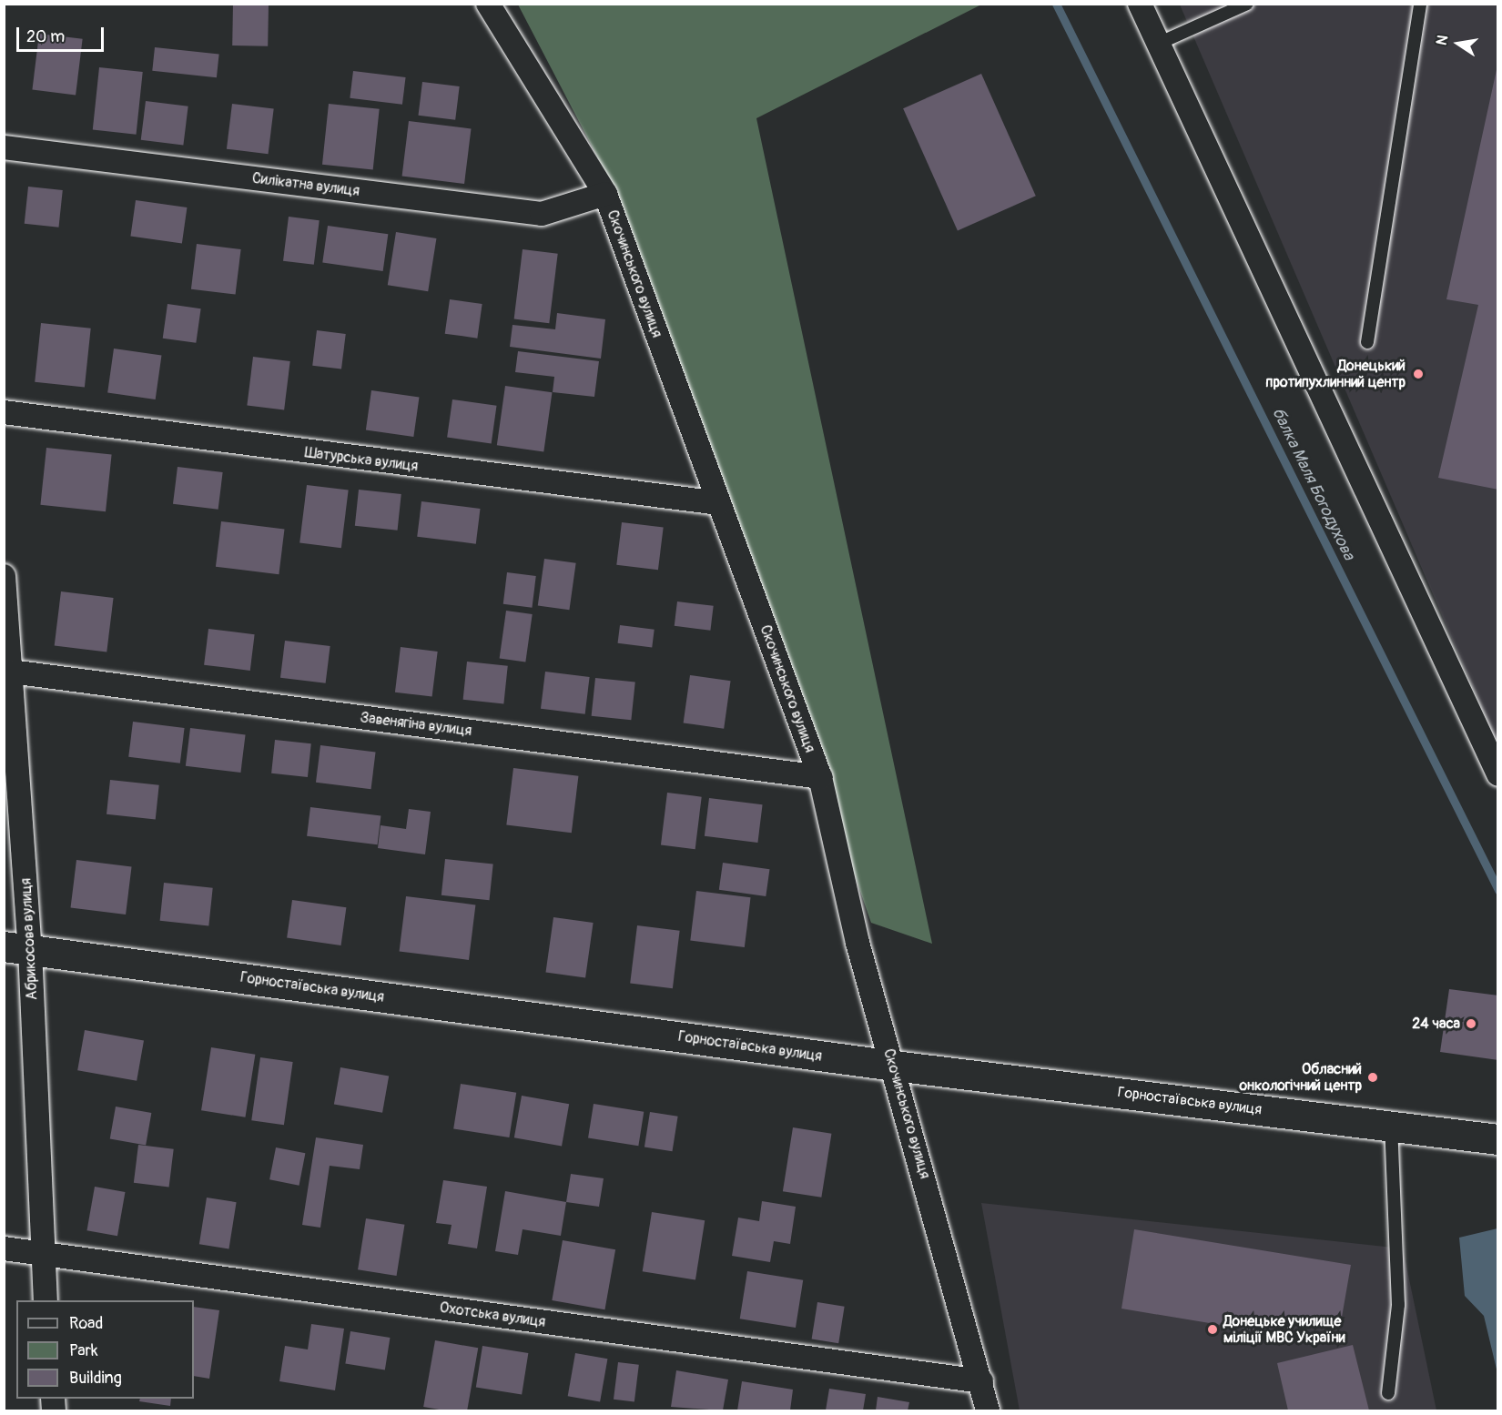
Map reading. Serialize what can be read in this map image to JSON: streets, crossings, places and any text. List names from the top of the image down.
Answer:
{
  "streets": {
    "main road": ["Горностаївська вулиця"],
    "street": [
      "Силікатна вулиця",
      "Скочинського вулиця",
      "Шатурська вулиця",
      "Завенягіна вулиця",
      "Абрикосова вулиця",
      "Охотська вулиця"
    ]
  },
  "crossings": [
    ["Силікатна вулиця", "Скочинського вулиця"],
    ["Скочинського вулиця", "Шатурська вулиця"],
    ["Скочинського вулиця", "Завенягіна вулиця"],
    ["Скочинського вулиця", "Горностаївська вулиця"],
    ["Скочинського вулиця", "Охотська вулиця"],
    ["Завенягіна вулиця", "Абрикосова вулиця"],
    ["Абрикосова вулиця", "Горностаївська вулиця"],
    ["Абрикосова вулиця", "Охотська вулиця"]
  ],
  "water": ["балка Маля Богодухова"],
  "places": [
    "Донецький протипухлинний центр",
    "24 часа",
    "Обласний онкологічний центр",
    "Донецьке училище міліції МВС України"
  ],
  "legend": ["Road", "Park", "Building"],
  "scale_bar": "20 m",
  "north": "left"
}
